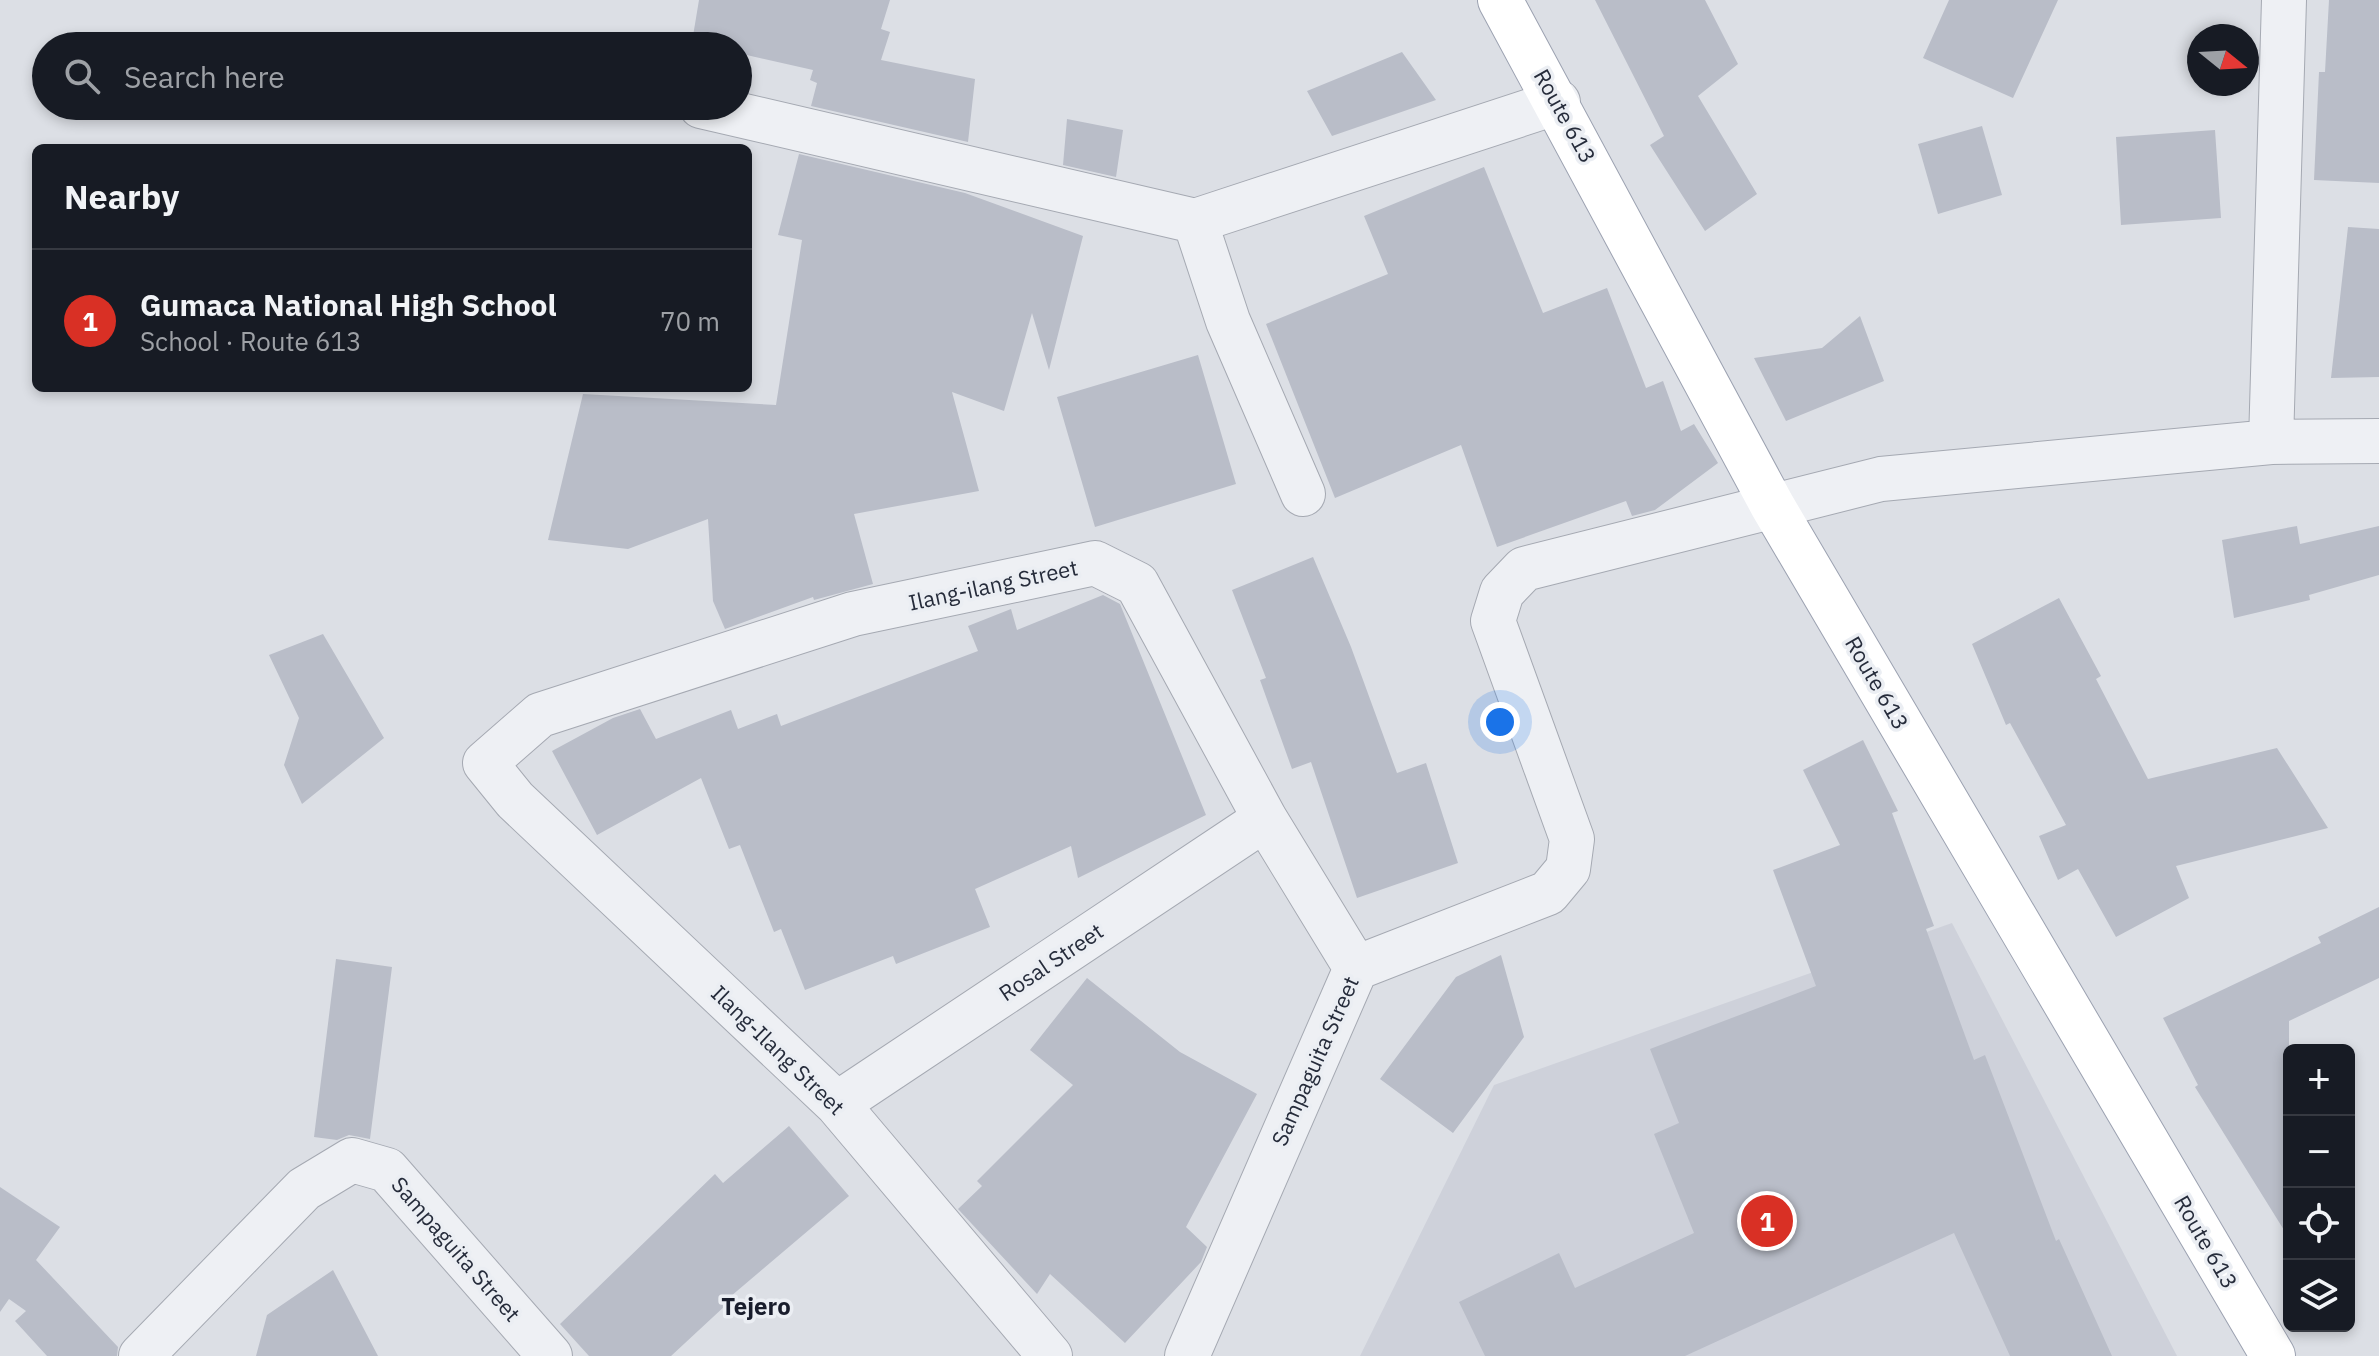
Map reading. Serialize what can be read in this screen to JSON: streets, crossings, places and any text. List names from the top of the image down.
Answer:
{
  "streets": {
    "main road": ["Route 613"],
    "street": [
      "Ilang-ilang Street",
      "Rosal Street",
      "Ilang-Ilang Street",
      "Sampaguita Street"
    ]
  },
  "crossings": [
    ["Route 613", "Sampaguita Street"],
    ["Ilang-ilang Street", "Rosal Street"],
    ["Ilang-ilang Street", "Ilang-Ilang Street"],
    ["Ilang-ilang Street", "Sampaguita Street"],
    ["Rosal Street", "Ilang-Ilang Street"]
  ],
  "districts": ["Tejero"],
  "north": "right",
  "page": {
    "search": "Search here",
    "heading": "Nearby",
    "list": [
      {
        "mark": "1",
        "name": "Gumaca National High School",
        "note": "School · Route 613",
        "value": "70 m"
      }
    ],
    "map_buttons": ["+", "−"],
    "pins": "1"
  }
}
